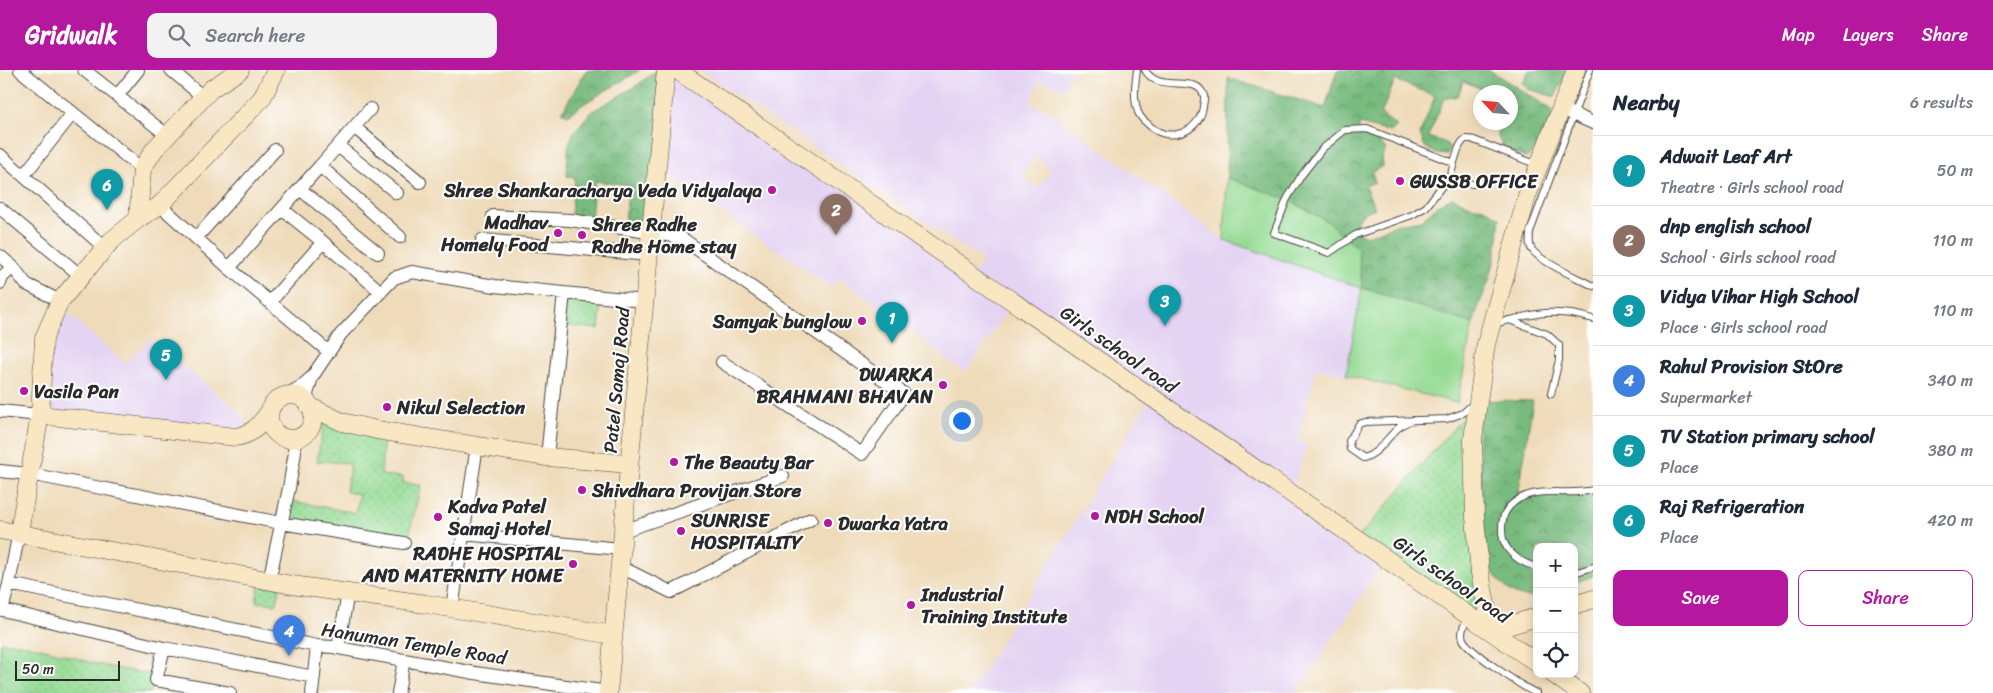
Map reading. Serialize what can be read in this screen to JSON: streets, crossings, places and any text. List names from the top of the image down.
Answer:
{
  "streets": {
    "street": ["Girls school road", "Patel Samaj Road", "Hanuman Temple Road"]
  },
  "crossings": [
    ["Patel Samaj Road", "Hanuman Temple Road"]
  ],
  "places": [
    "GWSSB OFFICE",
    "Shree Shankaracharya Veda Vidyalaya",
    "Madhav Homely Food",
    "Shree Radhe Radhe Home stay",
    "Samyak bunglow",
    "DWARKA BRAHMANI BHAVAN",
    "Vasila Pan",
    "Nikul Selection",
    "The Beauty Bar",
    "Shivdhara Provijan Store",
    "NDH School",
    "Kadva Patel Samaj Hotel",
    "Dwarka Yatra",
    "SUNRISE HOSPITALITY",
    "RADHE HOSPITAL AND MATERNITY HOME",
    "Industrial Training Institute"
  ],
  "scale_bar": "50 m",
  "north": "top left",
  "page": {
    "header": "Gridwalk",
    "search": "Search here",
    "nav": ["Map", "Layers", "Share"],
    "heading": ["Nearby", "6 results"],
    "list": [
      {
        "mark": "1",
        "name": "Adwait Leaf Art",
        "note": "Theatre · Girls school road",
        "value": "50 m"
      },
      {
        "mark": "2",
        "name": "dnp english school",
        "note": "School · Girls school road",
        "value": "110 m"
      },
      {
        "mark": "3",
        "name": "Vidya Vihar High School",
        "note": "Place · Girls school road",
        "value": "110 m"
      },
      {
        "mark": "4",
        "name": "Rahul Provision StOre",
        "note": "Supermarket",
        "value": "340 m"
      },
      {
        "mark": "5",
        "name": "TV Station primary school",
        "note": "Place",
        "value": "380 m"
      },
      {
        "mark": "6",
        "name": "Raj Refrigeration",
        "note": "Place",
        "value": "420 m"
      }
    ],
    "pins": [
      "6",
      "2",
      "3",
      "1",
      "5",
      "4"
    ],
    "map_buttons": ["+", "−"],
    "buttons": ["Save", "Share"],
    "scale": "50 m"
  }
}
